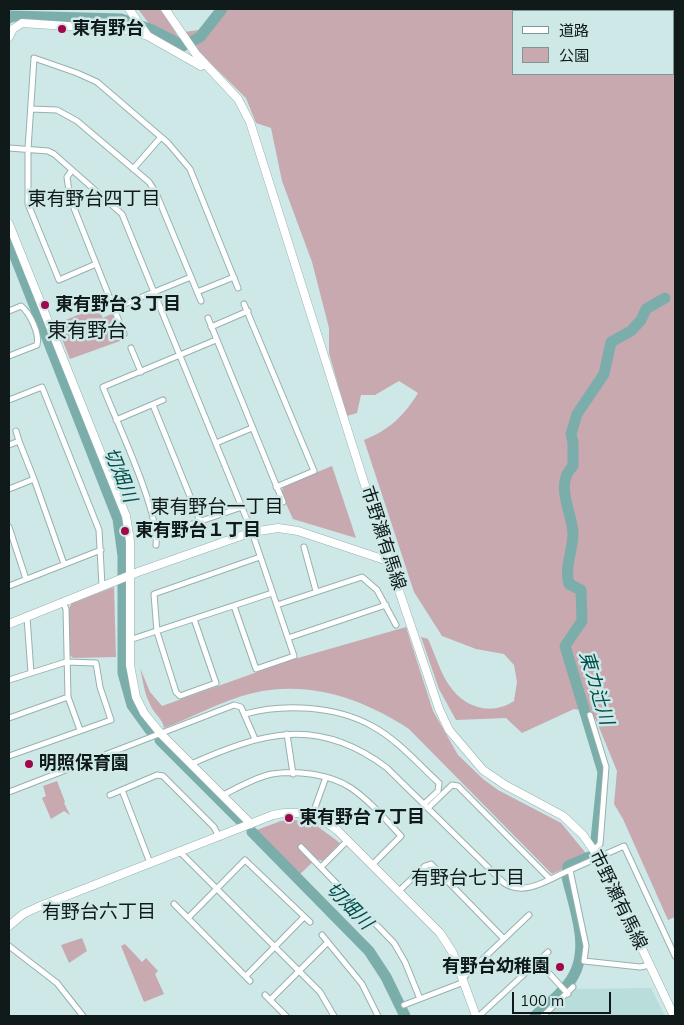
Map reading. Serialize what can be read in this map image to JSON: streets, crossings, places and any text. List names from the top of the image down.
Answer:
{
  "streets": {
    "street": ["市野瀬有馬線"]
  },
  "districts": [
    "東有野台四丁目",
    "東有野台",
    "東有野台一丁目",
    "有野台七丁目",
    "有野台六丁目"
  ],
  "water": ["切畑川", "東カ辻川"],
  "places": [
    "東有野台",
    "東有野台３丁目",
    "東有野台１丁目",
    "明照保育園",
    "東有野台７丁目",
    "有野台幼稚園"
  ],
  "legend": ["道路", "公園"],
  "scale_bar": "100 m"
}
